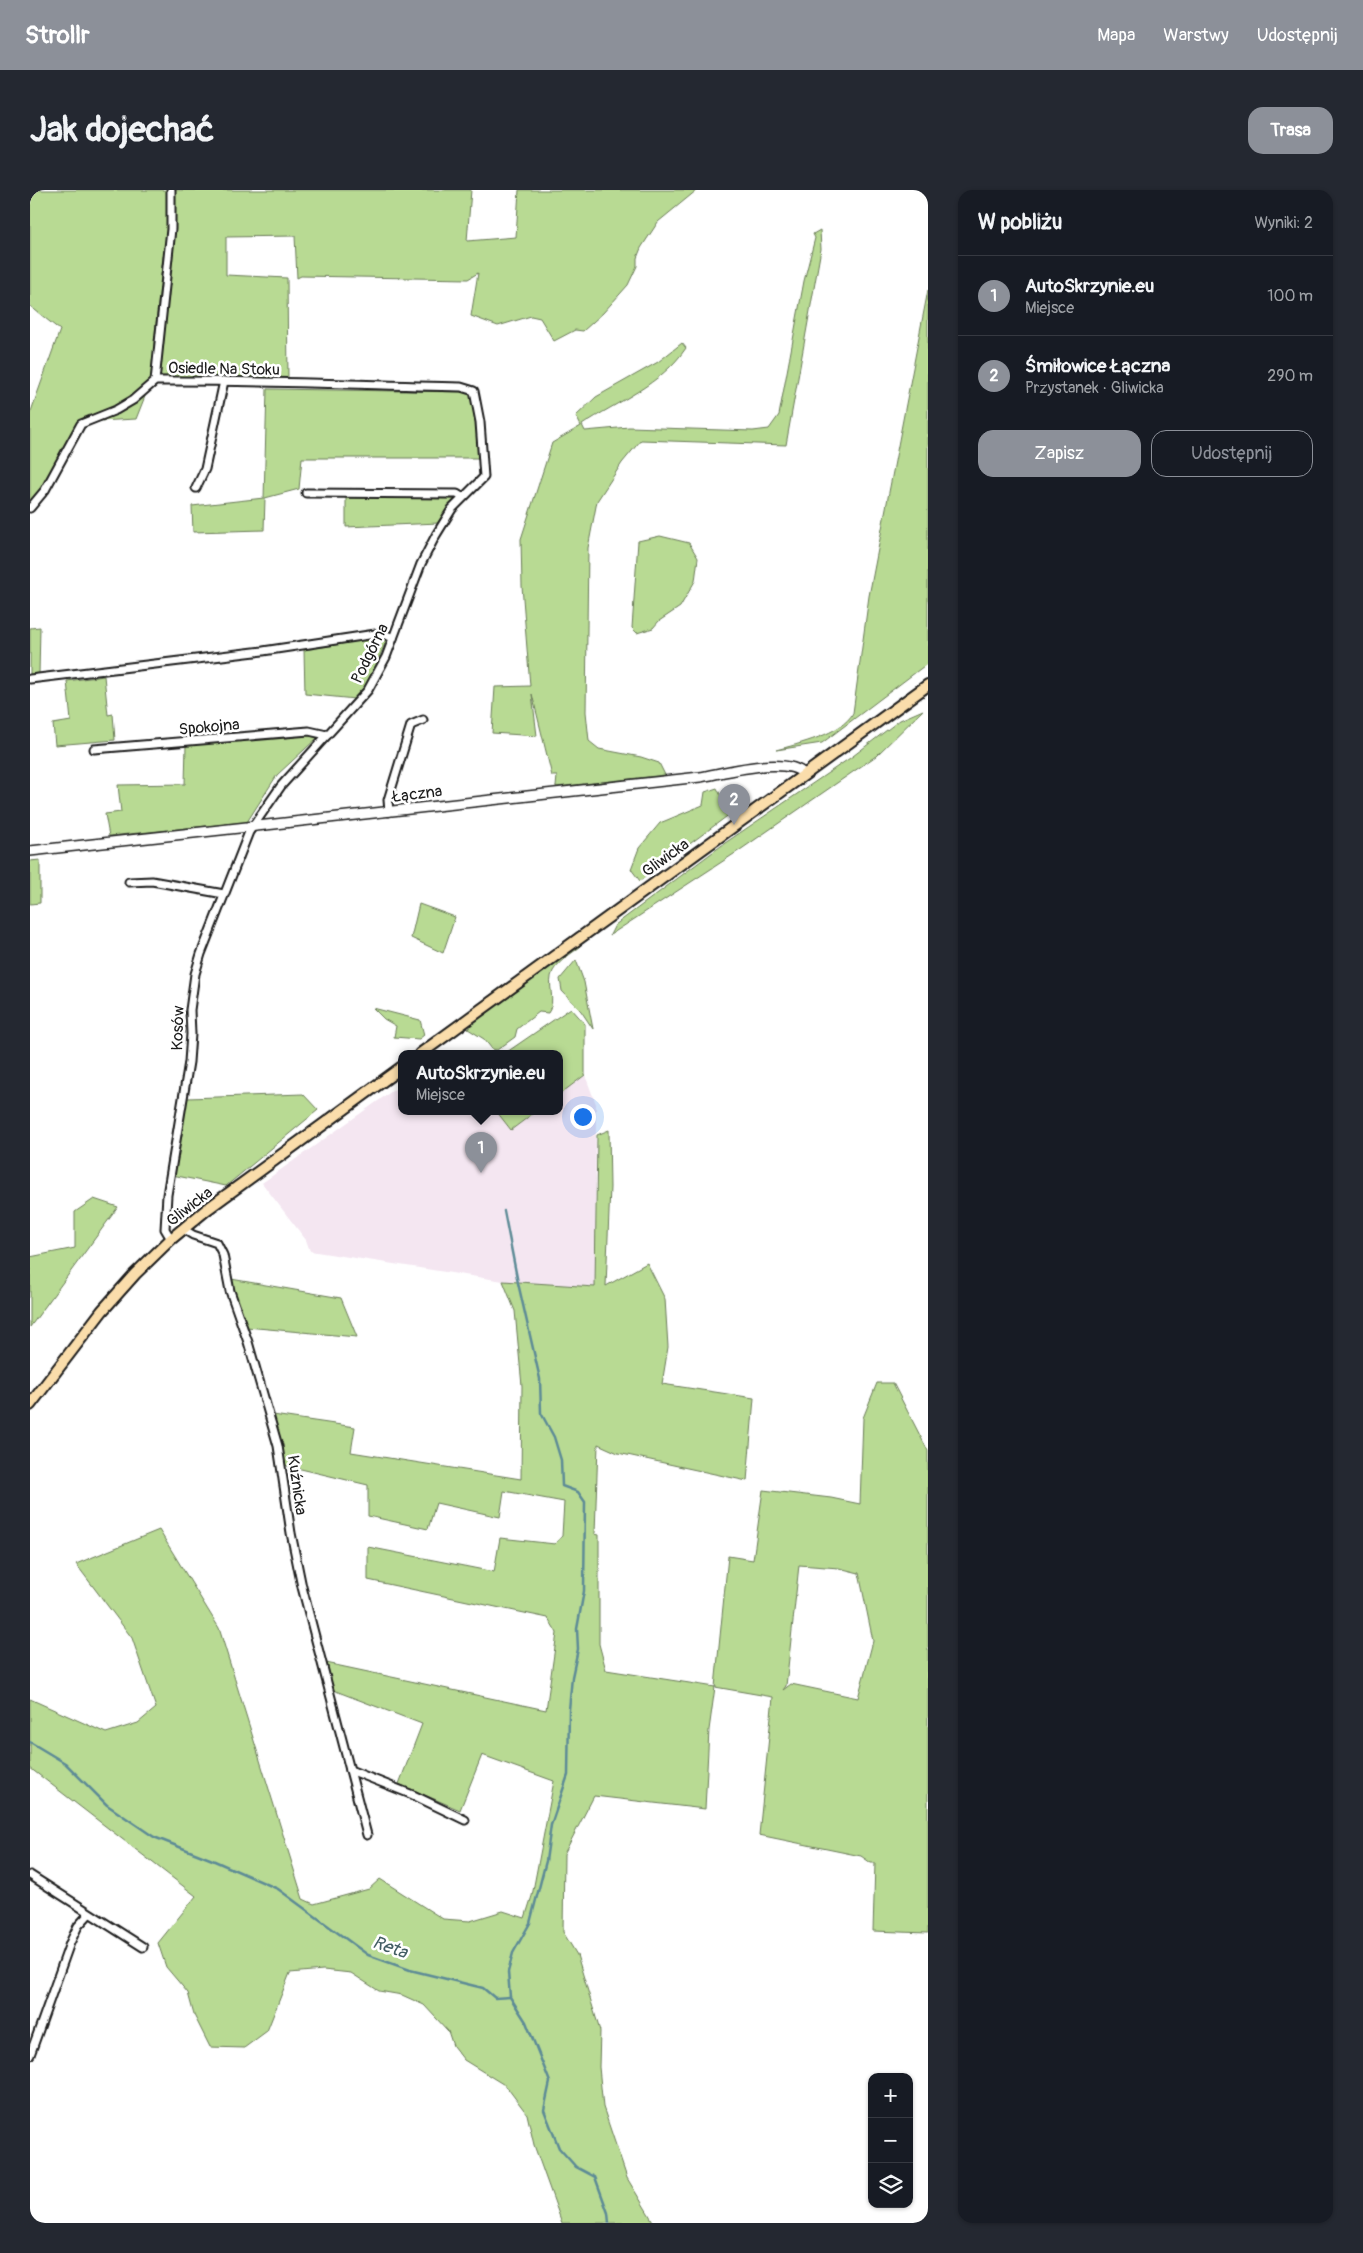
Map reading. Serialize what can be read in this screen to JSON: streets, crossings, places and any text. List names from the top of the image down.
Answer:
{
  "streets": {
    "main road": ["Gliwicka"],
    "street": [
      "Osiedle Na Stoku",
      "Podgórna",
      "Spokojna",
      "Łączna",
      "Kosów",
      "Kuźnicka"
    ]
  },
  "crossings": [
    ["Osiedle Na Stoku", "Podgórna"],
    ["Podgórna", "Spokojna"],
    ["Podgórna", "Łączna"],
    ["Podgórna", "Kosów"],
    ["Łączna", "Gliwicka"],
    ["Łączna", "Kosów"],
    ["Gliwicka", "Kosów"],
    ["Gliwicka", "Kuźnicka"]
  ],
  "water": ["Reta"],
  "page": {
    "header": "Strollr",
    "nav": ["Mapa", "Warstwy", "Udostępnij"],
    "buttons": [
      "Trasa",
      ["Zapisz", "Udostępnij"]
    ],
    "title": "Jak dojechać",
    "heading": ["W pobliżu", "Wyniki: 2"],
    "list": [
      {
        "mark": "1",
        "name": "AutoSkrzynie.eu",
        "note": "Miejsce",
        "value": "100 m"
      },
      {
        "mark": "2",
        "name": "Śmiłowice Łączna",
        "note": "Przystanek · Gliwicka",
        "value": "290 m"
      }
    ],
    "pins": ["2", "1"],
    "popup": ["AutoSkrzynie.eu", "Miejsce"],
    "map_buttons": ["+", "−"]
  }
}
